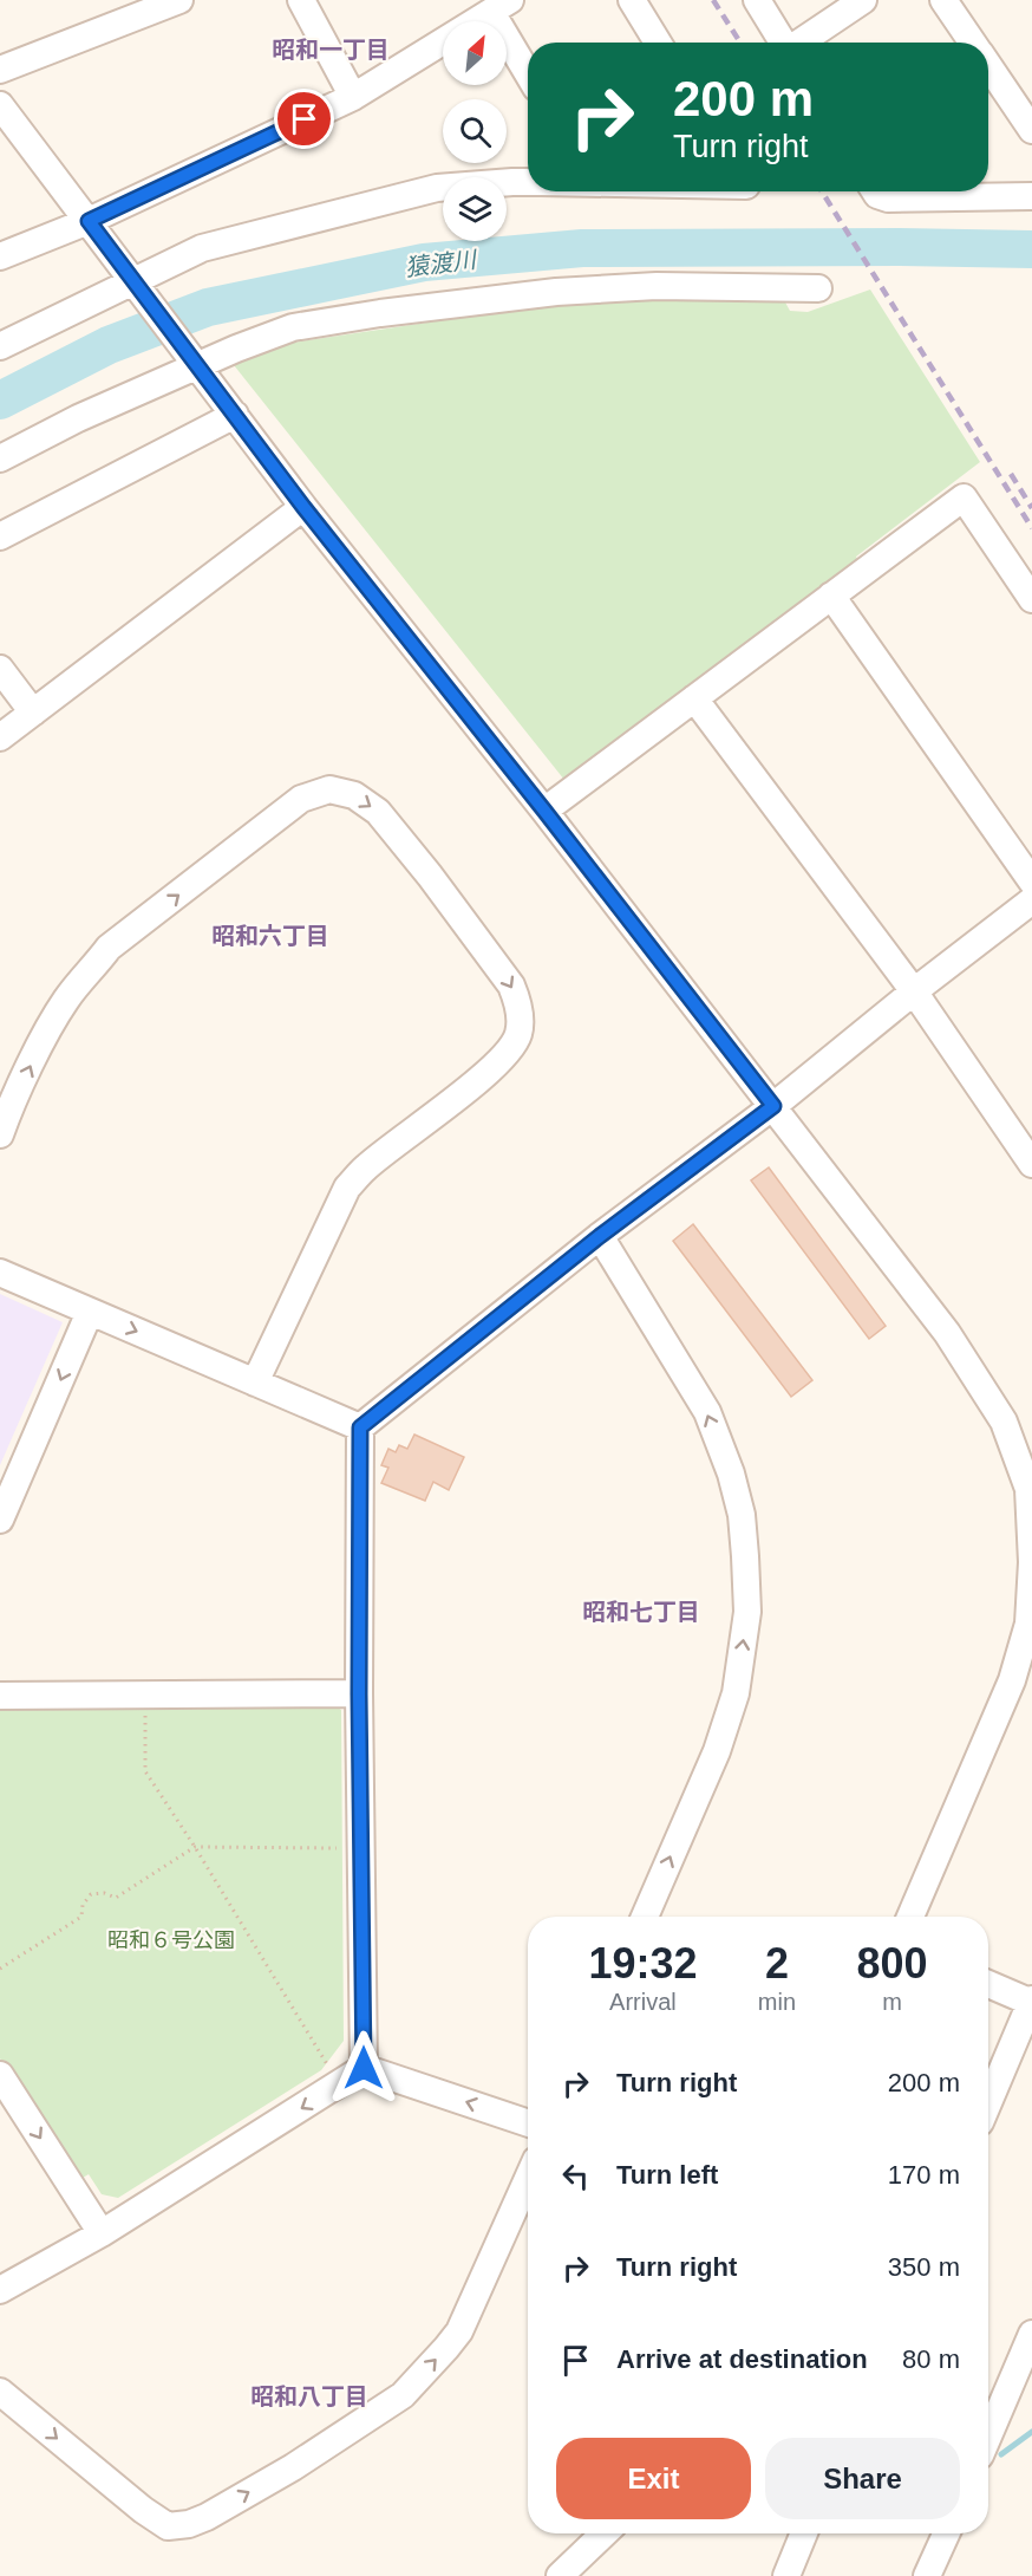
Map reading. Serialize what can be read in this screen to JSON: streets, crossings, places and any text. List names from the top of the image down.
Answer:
{
  "districts": [
    "昭和一丁目",
    "昭和六丁目",
    "昭和七丁目",
    "昭和八丁目"
  ],
  "water": ["猿渡川"],
  "parks": ["昭和６号公園"],
  "north": "top right",
  "page": {
    "turn": ["200 m", "Turn right"],
    "eta": [
      "19:32",
      "Arrival",
      "2",
      "min",
      "800",
      "m"
    ],
    "list": [
      {
        "name": "Turn right",
        "value": "200 m"
      },
      {
        "name": "Turn left",
        "value": "170 m"
      },
      {
        "name": "Turn right",
        "value": "350 m"
      },
      {
        "name": "Arrive at destination",
        "value": "80 m"
      }
    ],
    "buttons": ["Exit", "Share"]
  }
}
